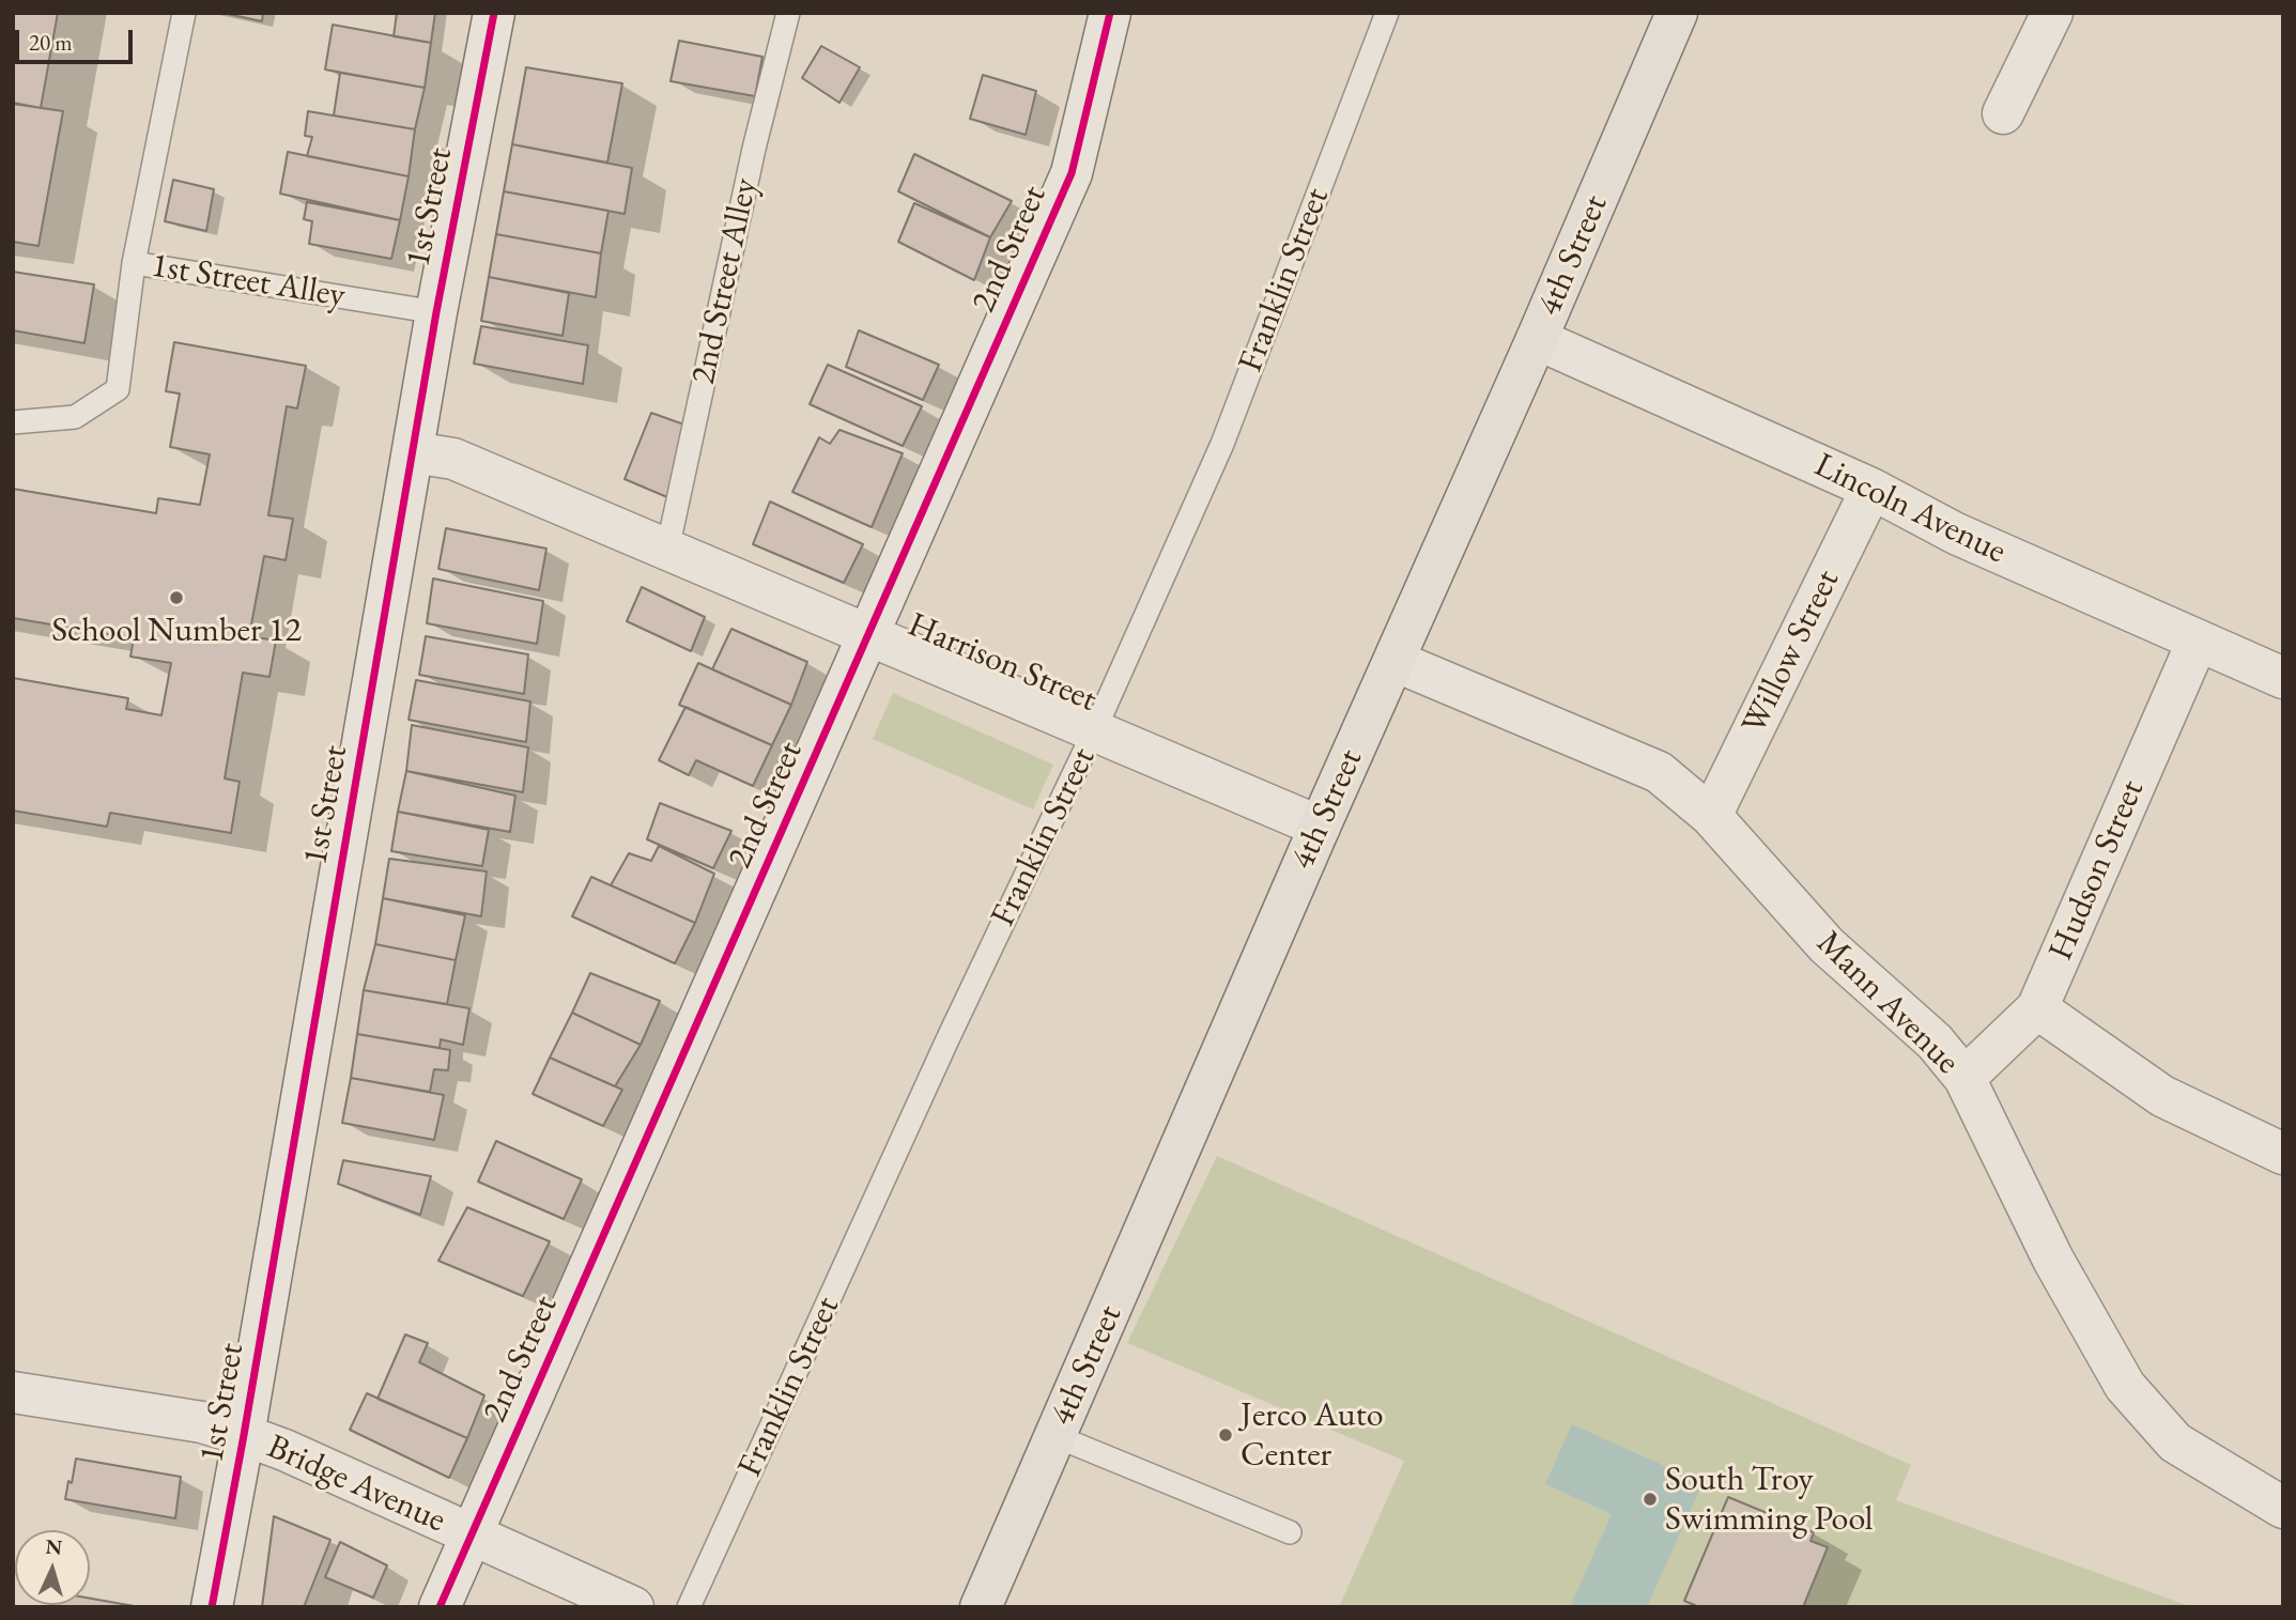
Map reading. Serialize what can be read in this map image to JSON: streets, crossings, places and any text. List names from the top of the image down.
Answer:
{
  "streets": {
    "main road": ["4th Street"],
    "street": [
      "1st Street",
      "2nd Street",
      "Lincoln Avenue",
      "Willow Street",
      "Harrison Street",
      "Hudson Street",
      "Mann Avenue",
      "Bridge Avenue"
    ],
    "lane": ["Franklin Street", "1st Street Alley", "2nd Street Alley"]
  },
  "crossings": [
    ["1st Street", "1st Street Alley"],
    ["1st Street", "Harrison Street"],
    ["1st Street", "Bridge Avenue"],
    ["2nd Street", "Harrison Street"],
    ["2nd Street", "Bridge Avenue"],
    ["4th Street", "Lincoln Avenue"],
    ["4th Street", "Harrison Street"],
    ["4th Street", "Mann Avenue"],
    ["Franklin Street", "Harrison Street"],
    ["2nd Street Alley", "Harrison Street"],
    ["Lincoln Avenue", "Willow Street"],
    ["Lincoln Avenue", "Hudson Street"],
    ["Willow Street", "Mann Avenue"],
    ["Hudson Street", "Mann Avenue"]
  ],
  "places": ["School Number 12", "Jerco Auto Center", "South Troy Swimming Pool"],
  "scale_bar": "20 m",
  "north": "top"
}
